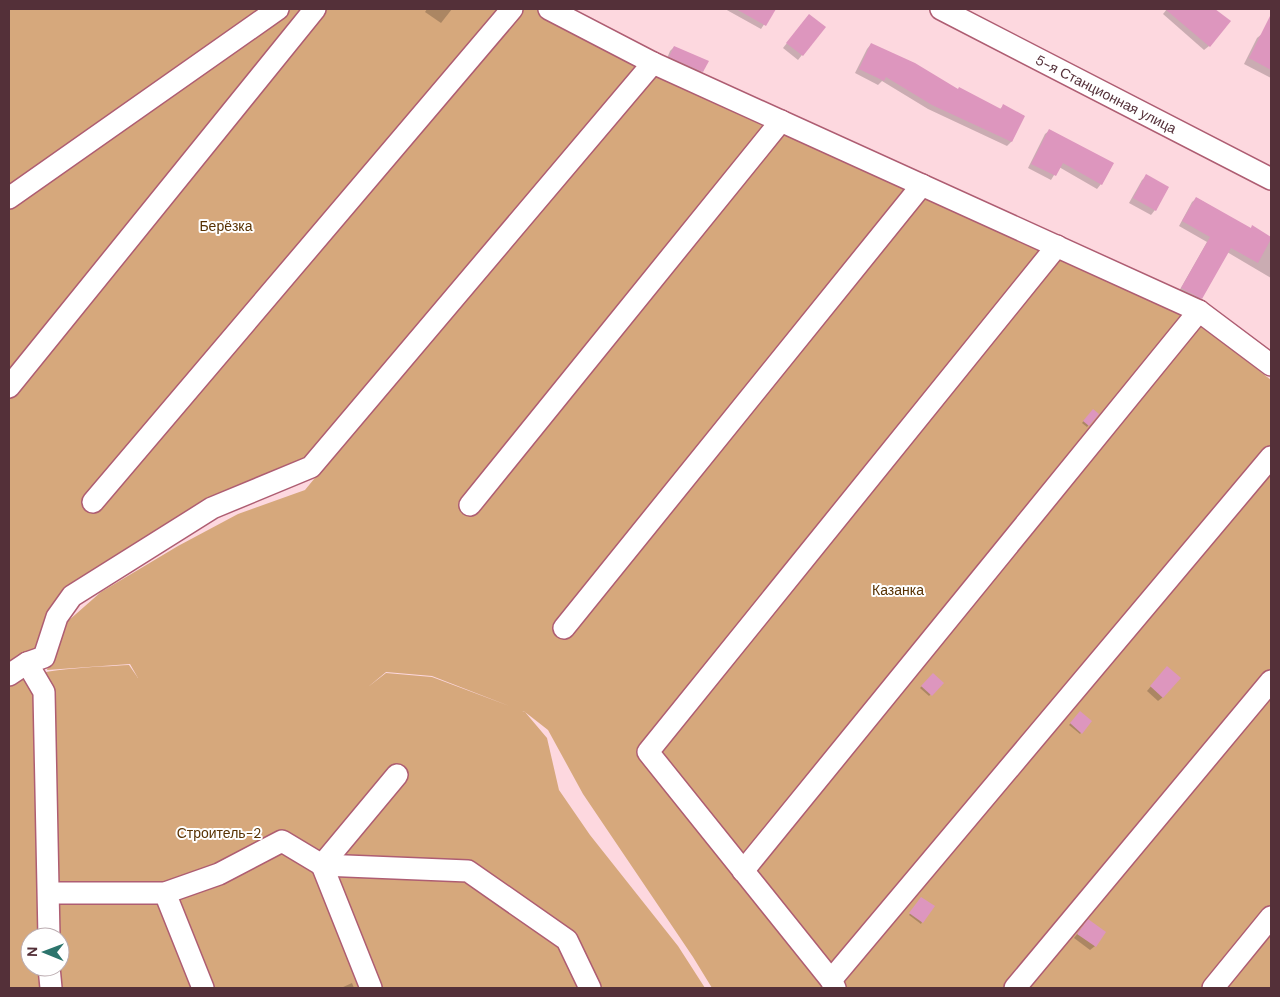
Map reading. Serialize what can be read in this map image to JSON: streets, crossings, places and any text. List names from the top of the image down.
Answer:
{
  "streets": {
    "street": ["5-я Станционная улица"]
  },
  "parks": ["Берёзка", "Казанка", "Строитель-2"],
  "north": "left"
}
